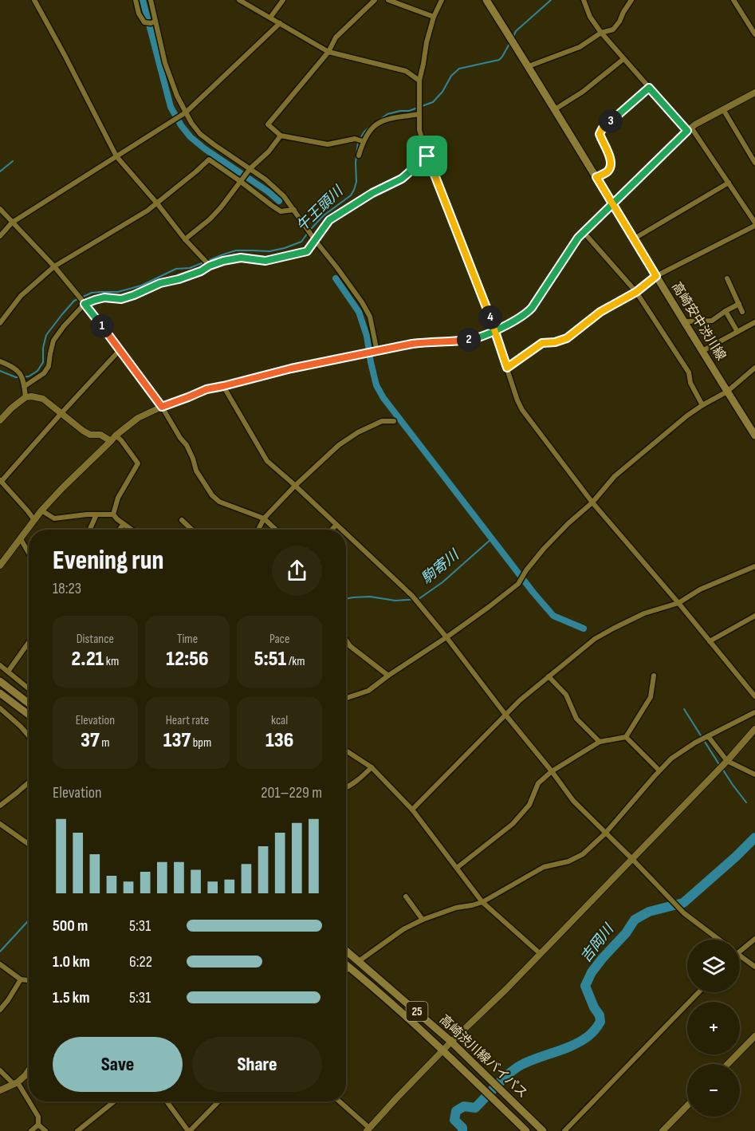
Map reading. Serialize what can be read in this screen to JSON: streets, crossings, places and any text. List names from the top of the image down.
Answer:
{
  "streets": {
    "main road": ["高崎安中渋川線", "25", "高崎渋川線バイパス"]
  },
  "water": ["午王頭川", "駒寄川", "吉岡川"],
  "page": {
    "pins": [
      "3",
      "4",
      "1",
      "2"
    ],
    "heading": ["Evening run", "18:23"],
    "stats": [
      ["Distance", "2.21 km"],
      ["Time", "12:56"],
      ["Pace", "5:51 /km"],
      ["Elevation", "37 m"],
      ["Heart rate", "137 bpm"],
      ["kcal", "136"]
    ],
    "chart": ["Elevation", "201–229 m"],
    "list": [
      {
        "name": "500 m",
        "note": "5:31"
      },
      {
        "name": "1.0 km",
        "note": "6:22"
      },
      {
        "name": "1.5 km",
        "note": "5:31"
      }
    ],
    "map_buttons": ["+", "−"],
    "buttons": ["Save", "Share"]
  }
}
